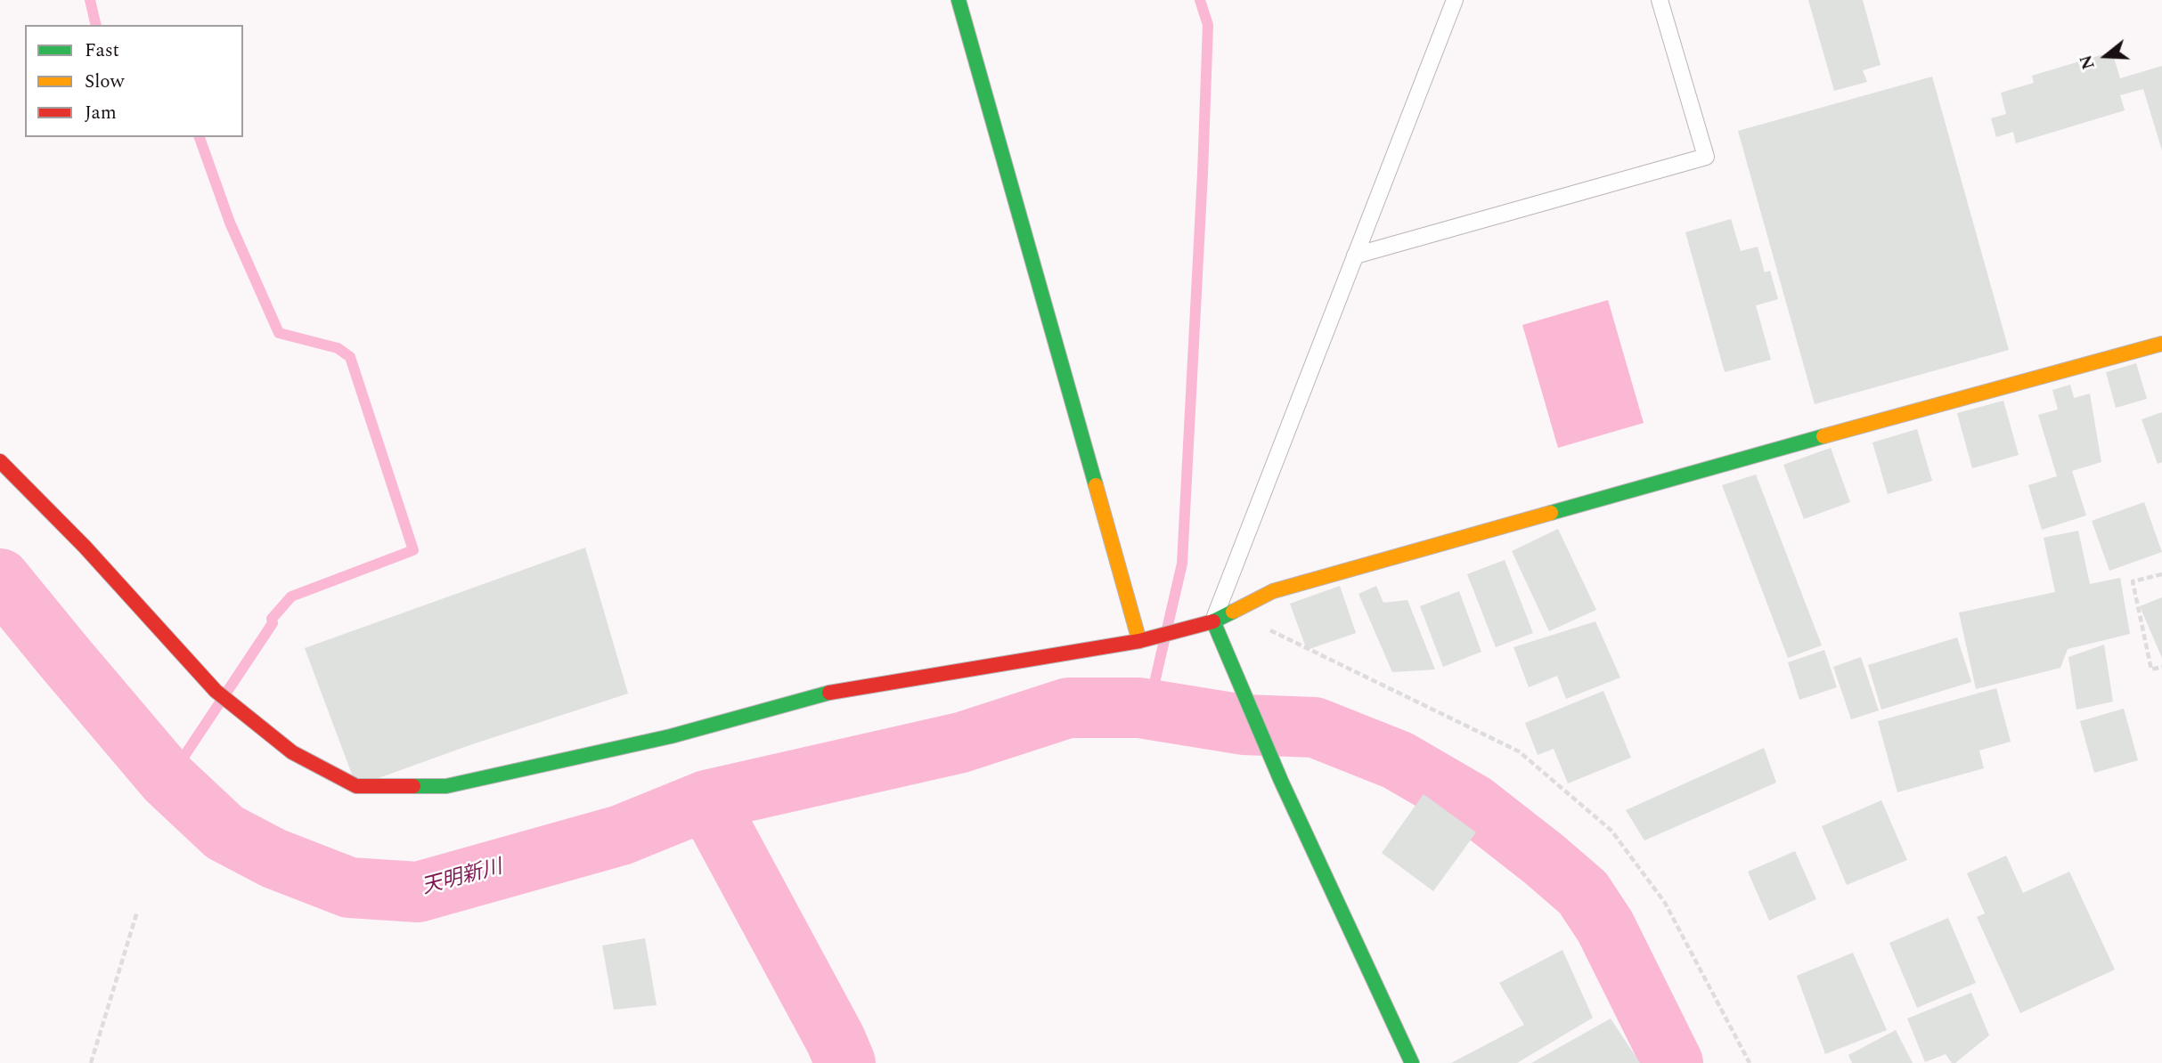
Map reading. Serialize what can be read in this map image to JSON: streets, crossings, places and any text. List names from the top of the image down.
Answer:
{
  "water": ["天明新川"],
  "legend": ["Fast", "Slow", "Jam"],
  "north": "left"
}
